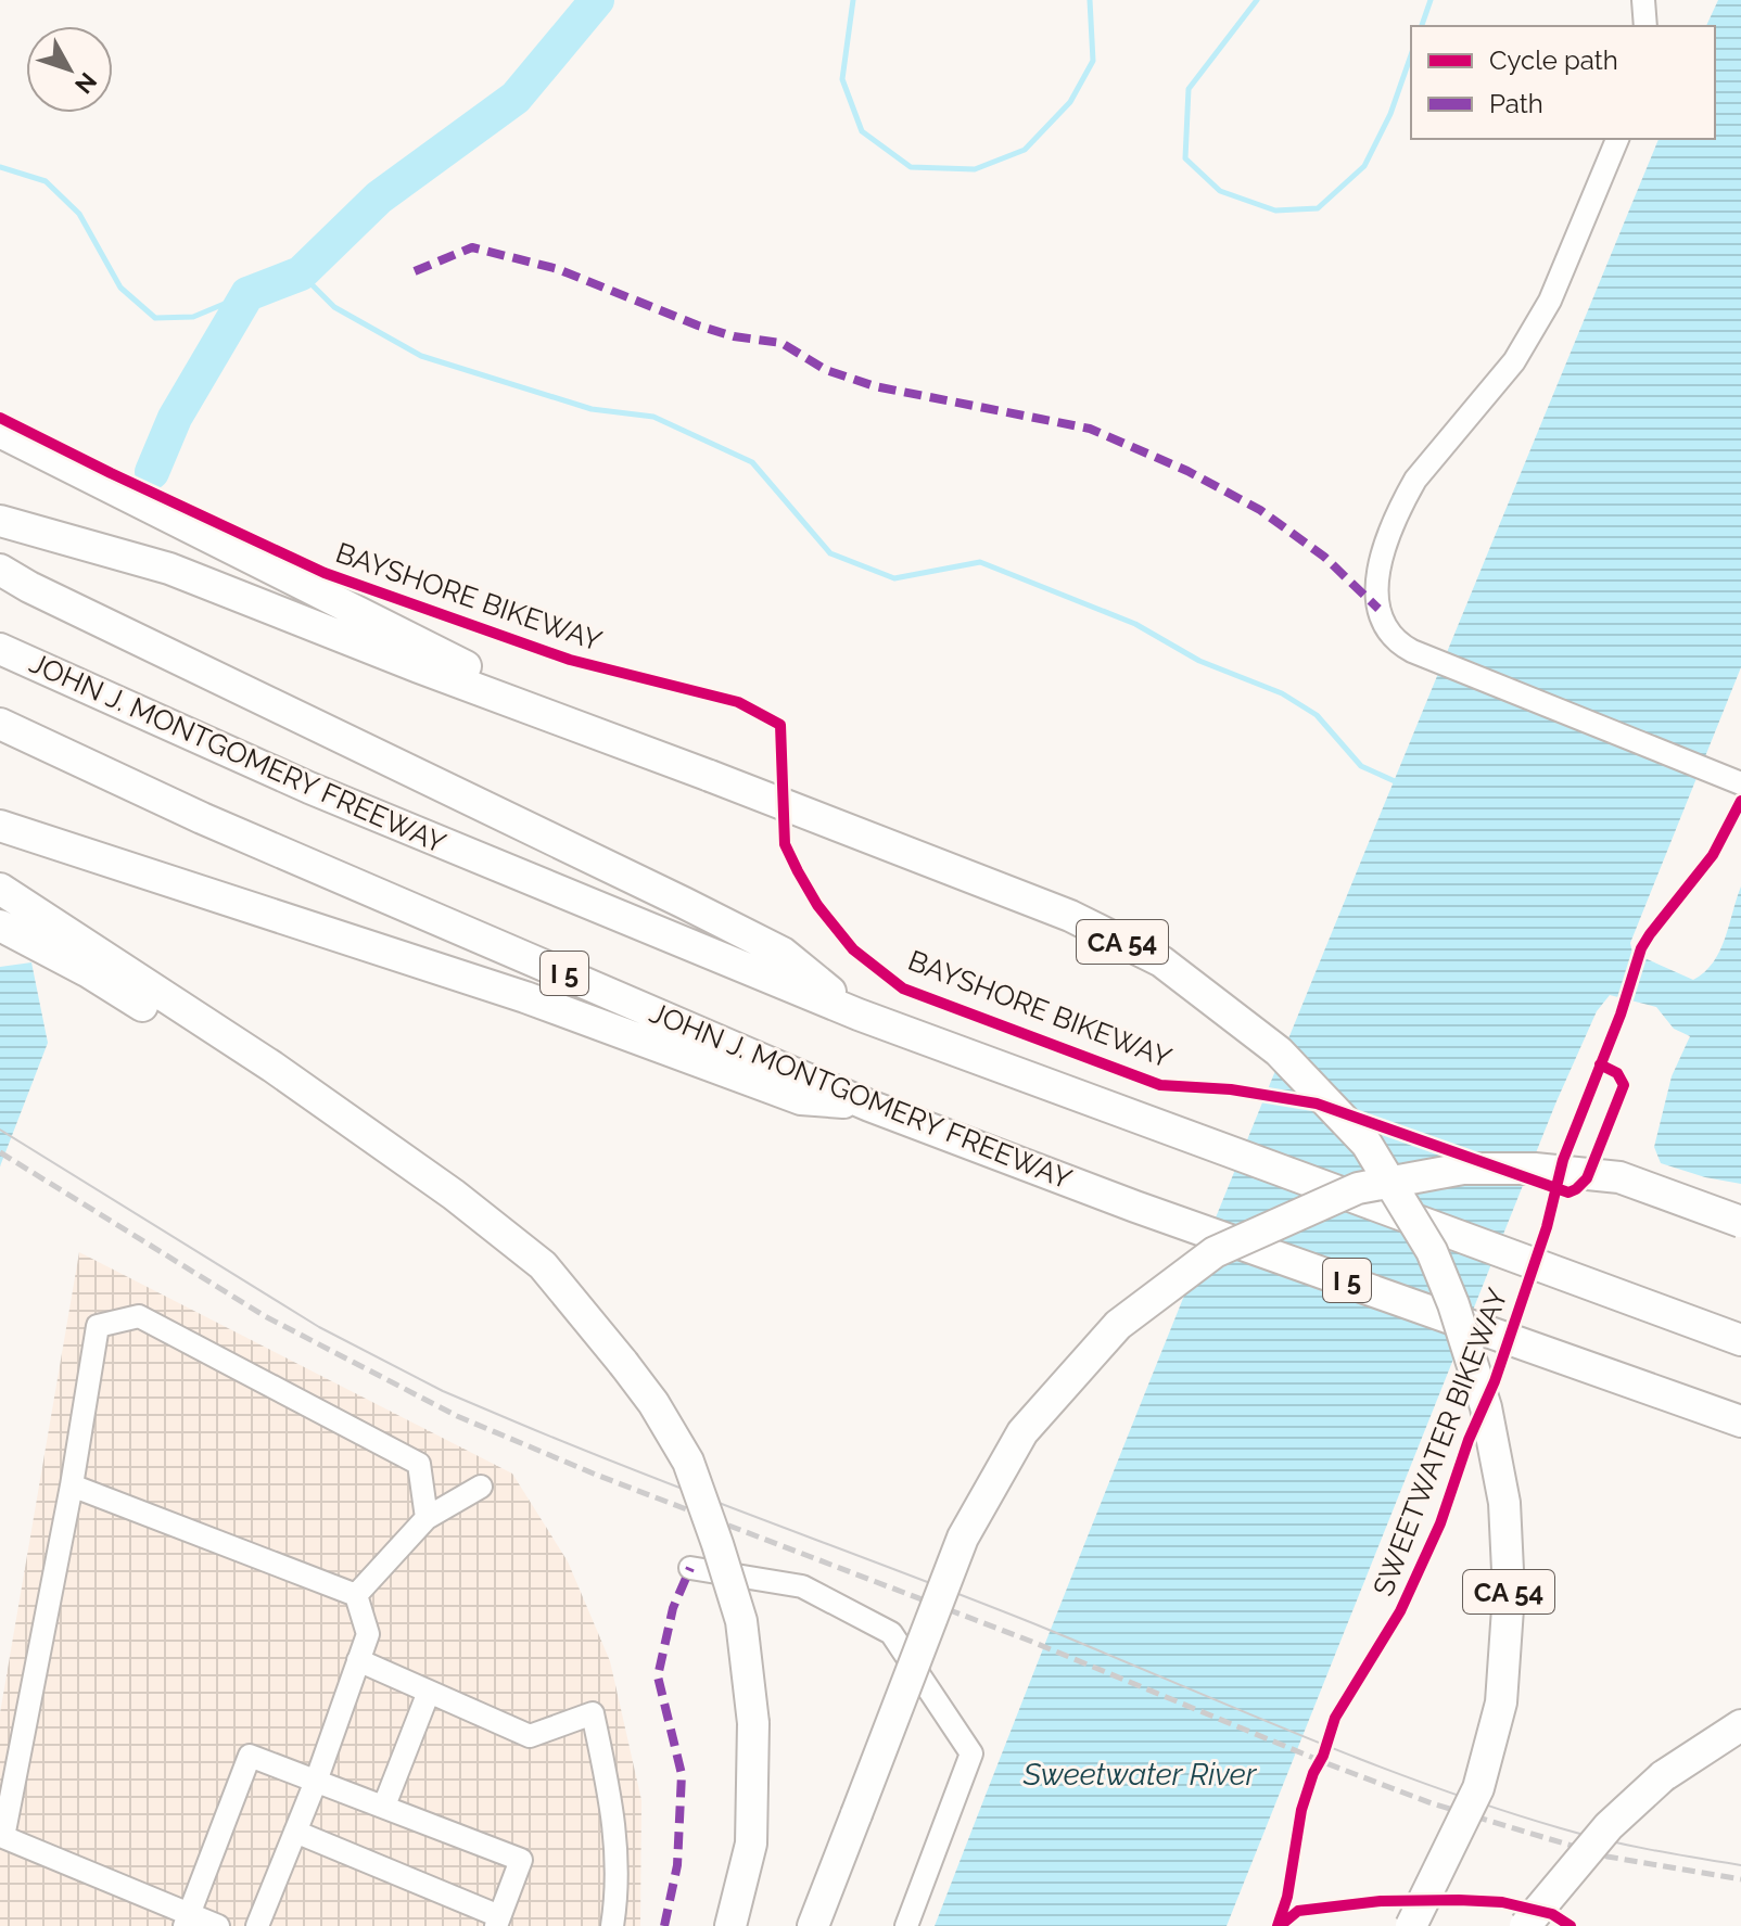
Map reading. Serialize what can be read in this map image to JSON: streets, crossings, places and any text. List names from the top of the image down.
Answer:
{
  "streets": {
    "highway": ["JOHN J. MONTGOMERY FREEWAY", "CA 54", "I 5"],
    "cycle path": ["BAYSHORE BIKEWAY", "SWEETWATER BIKEWAY"]
  },
  "water": ["Sweetwater River"],
  "legend": ["Cycle path", "Path"],
  "north": "bottom right"
}
